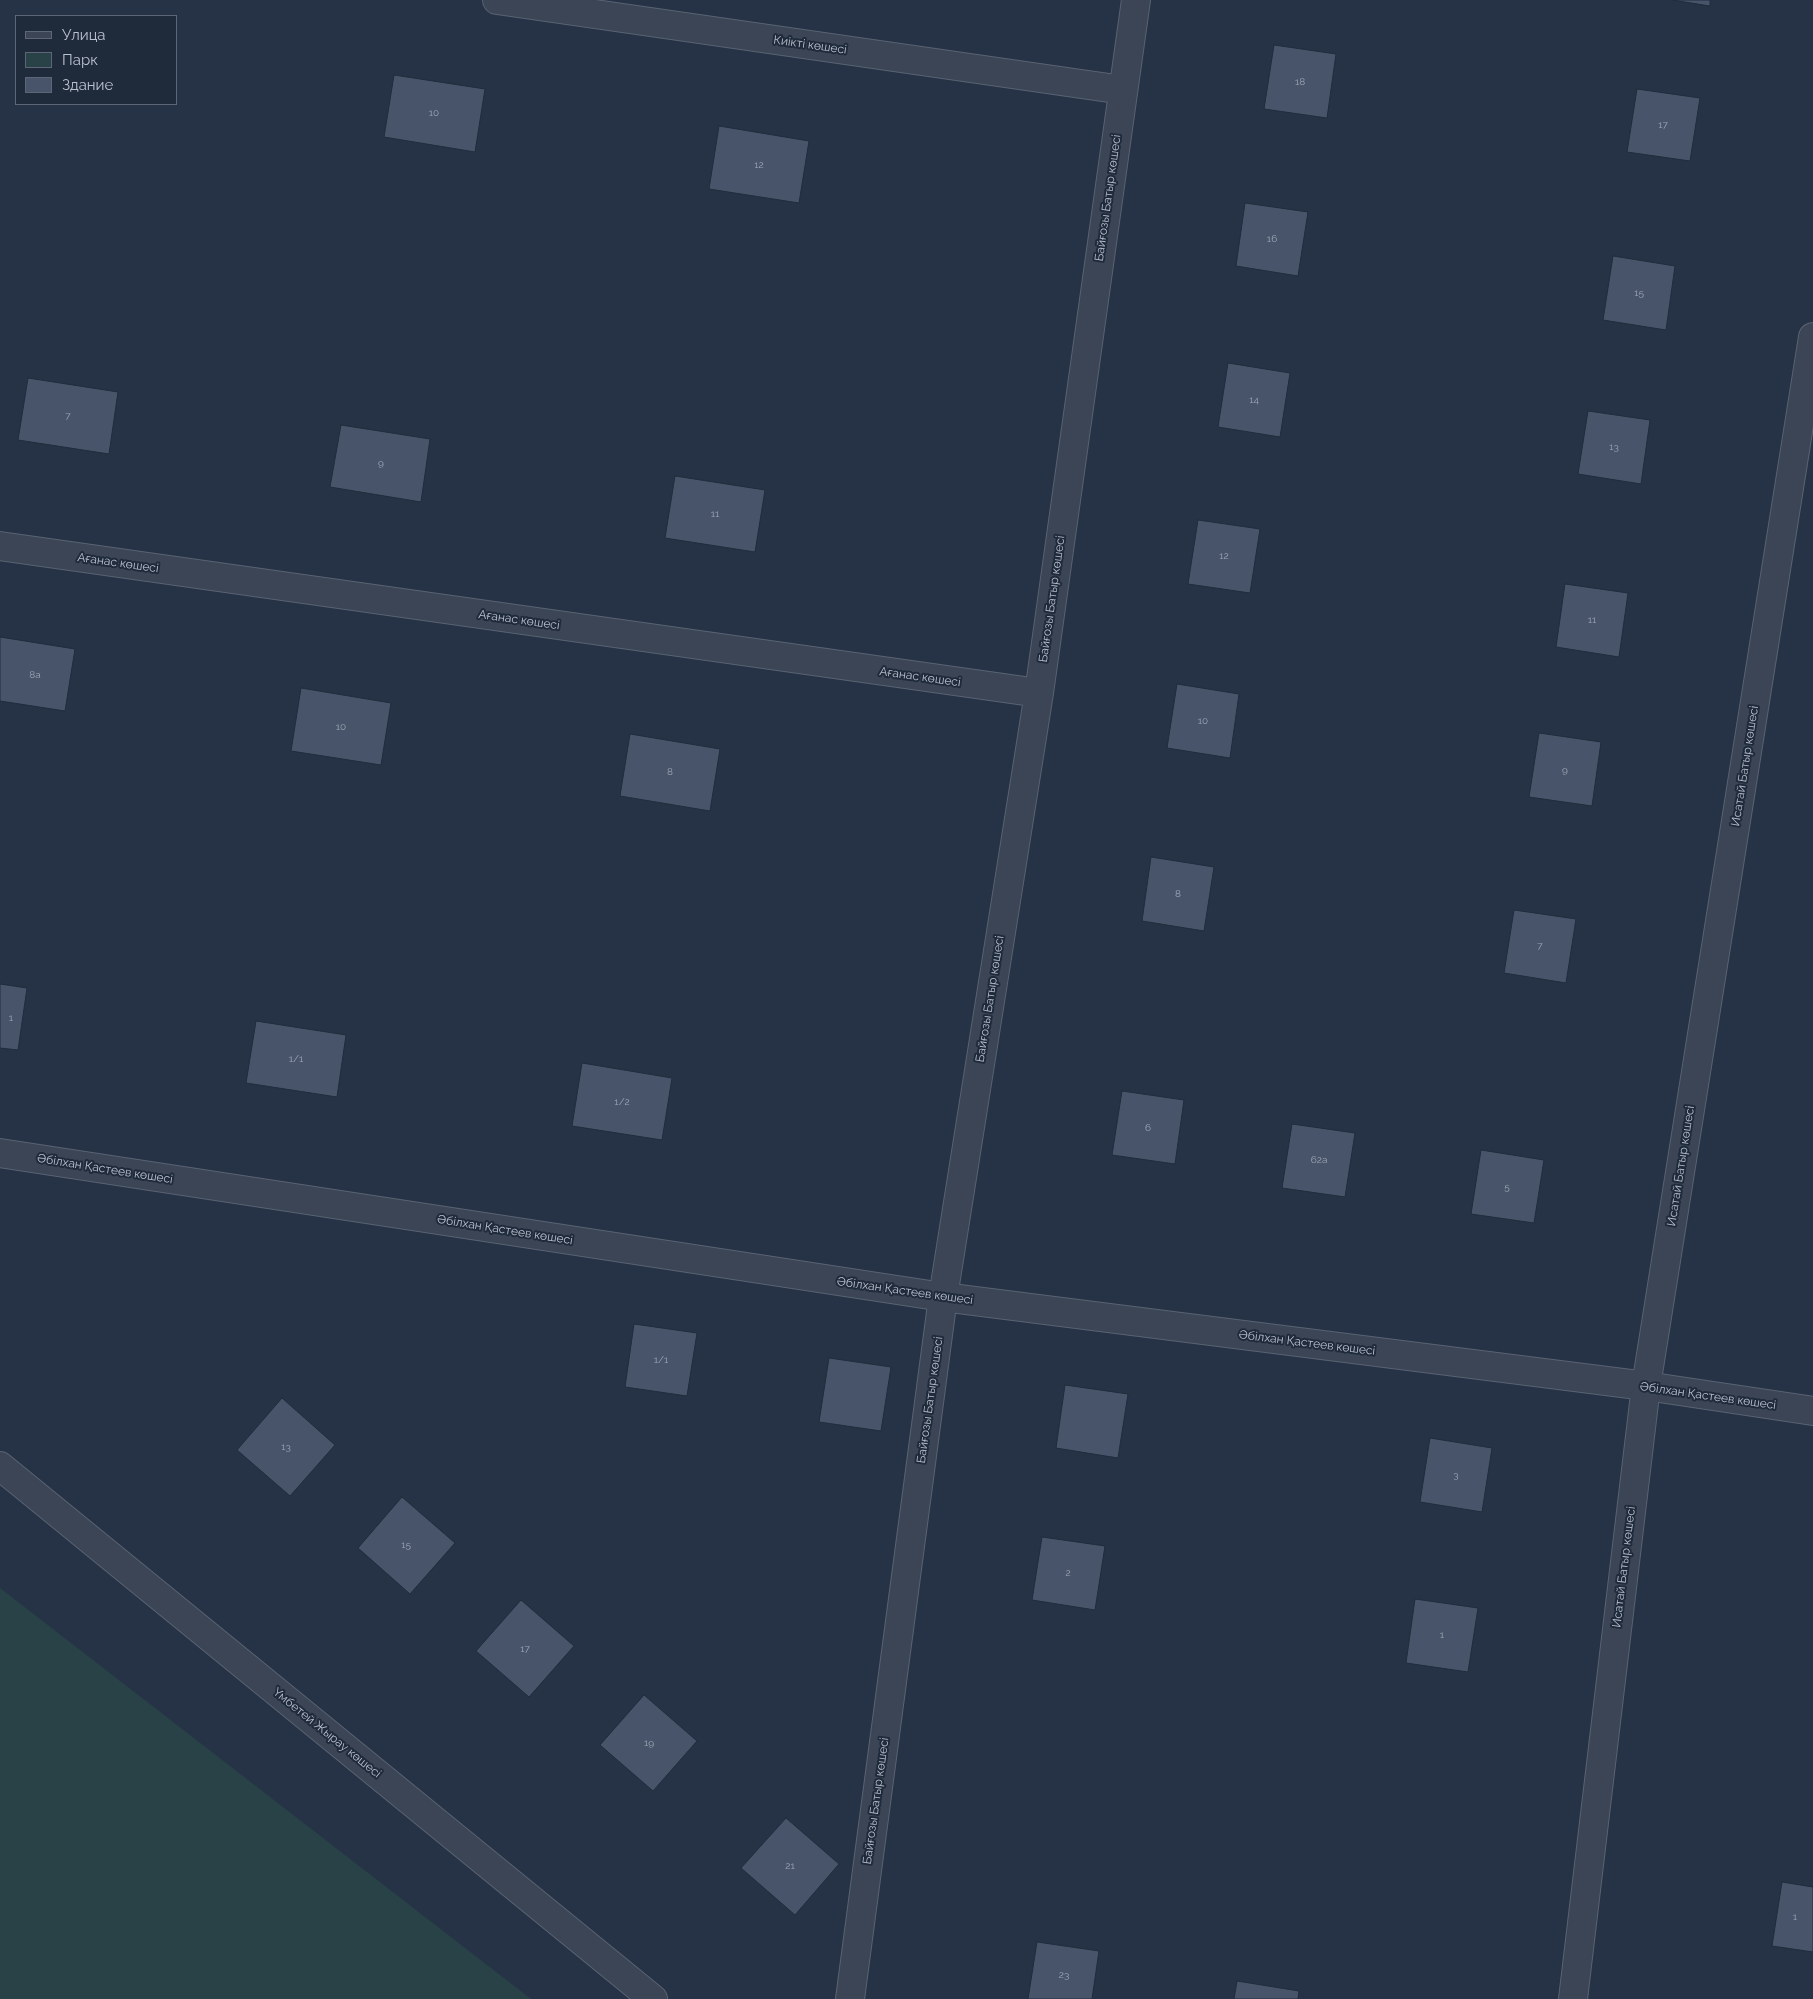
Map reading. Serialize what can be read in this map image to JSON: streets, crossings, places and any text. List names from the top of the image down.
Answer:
{
  "streets": {
    "street": [
      "Киікті көшесі",
      "Байғозы Батыр көшесі",
      "Ағанас көшесі",
      "Исатай Батыр көшесі",
      "Әбілхан Қастеев көшесі",
      "Үмбетей Жырау көшесі"
    ]
  },
  "crossings": [
    ["Киікті көшесі", "Байғозы Батыр көшесі"],
    ["Байғозы Батыр көшесі", "Ағанас көшесі"],
    ["Байғозы Батыр көшесі", "Әбілхан Қастеев көшесі"],
    ["Исатай Батыр көшесі", "Әбілхан Қастеев көшесі"]
  ],
  "house_numbers": [
    "18",
    "10",
    "17",
    "12",
    "16",
    "15",
    "14",
    "7",
    "13",
    "9",
    "11",
    "12",
    "11",
    "8а",
    "10",
    "10",
    "9",
    "8",
    "8",
    "7",
    "1",
    "1/1",
    "1/2",
    "6",
    "62а",
    "5",
    "1/1",
    "13",
    "3",
    "15",
    "2",
    "1",
    "17",
    "19",
    "21",
    "1",
    "23"
  ],
  "legend": ["Улица", "Парк", "Здание"]
}
